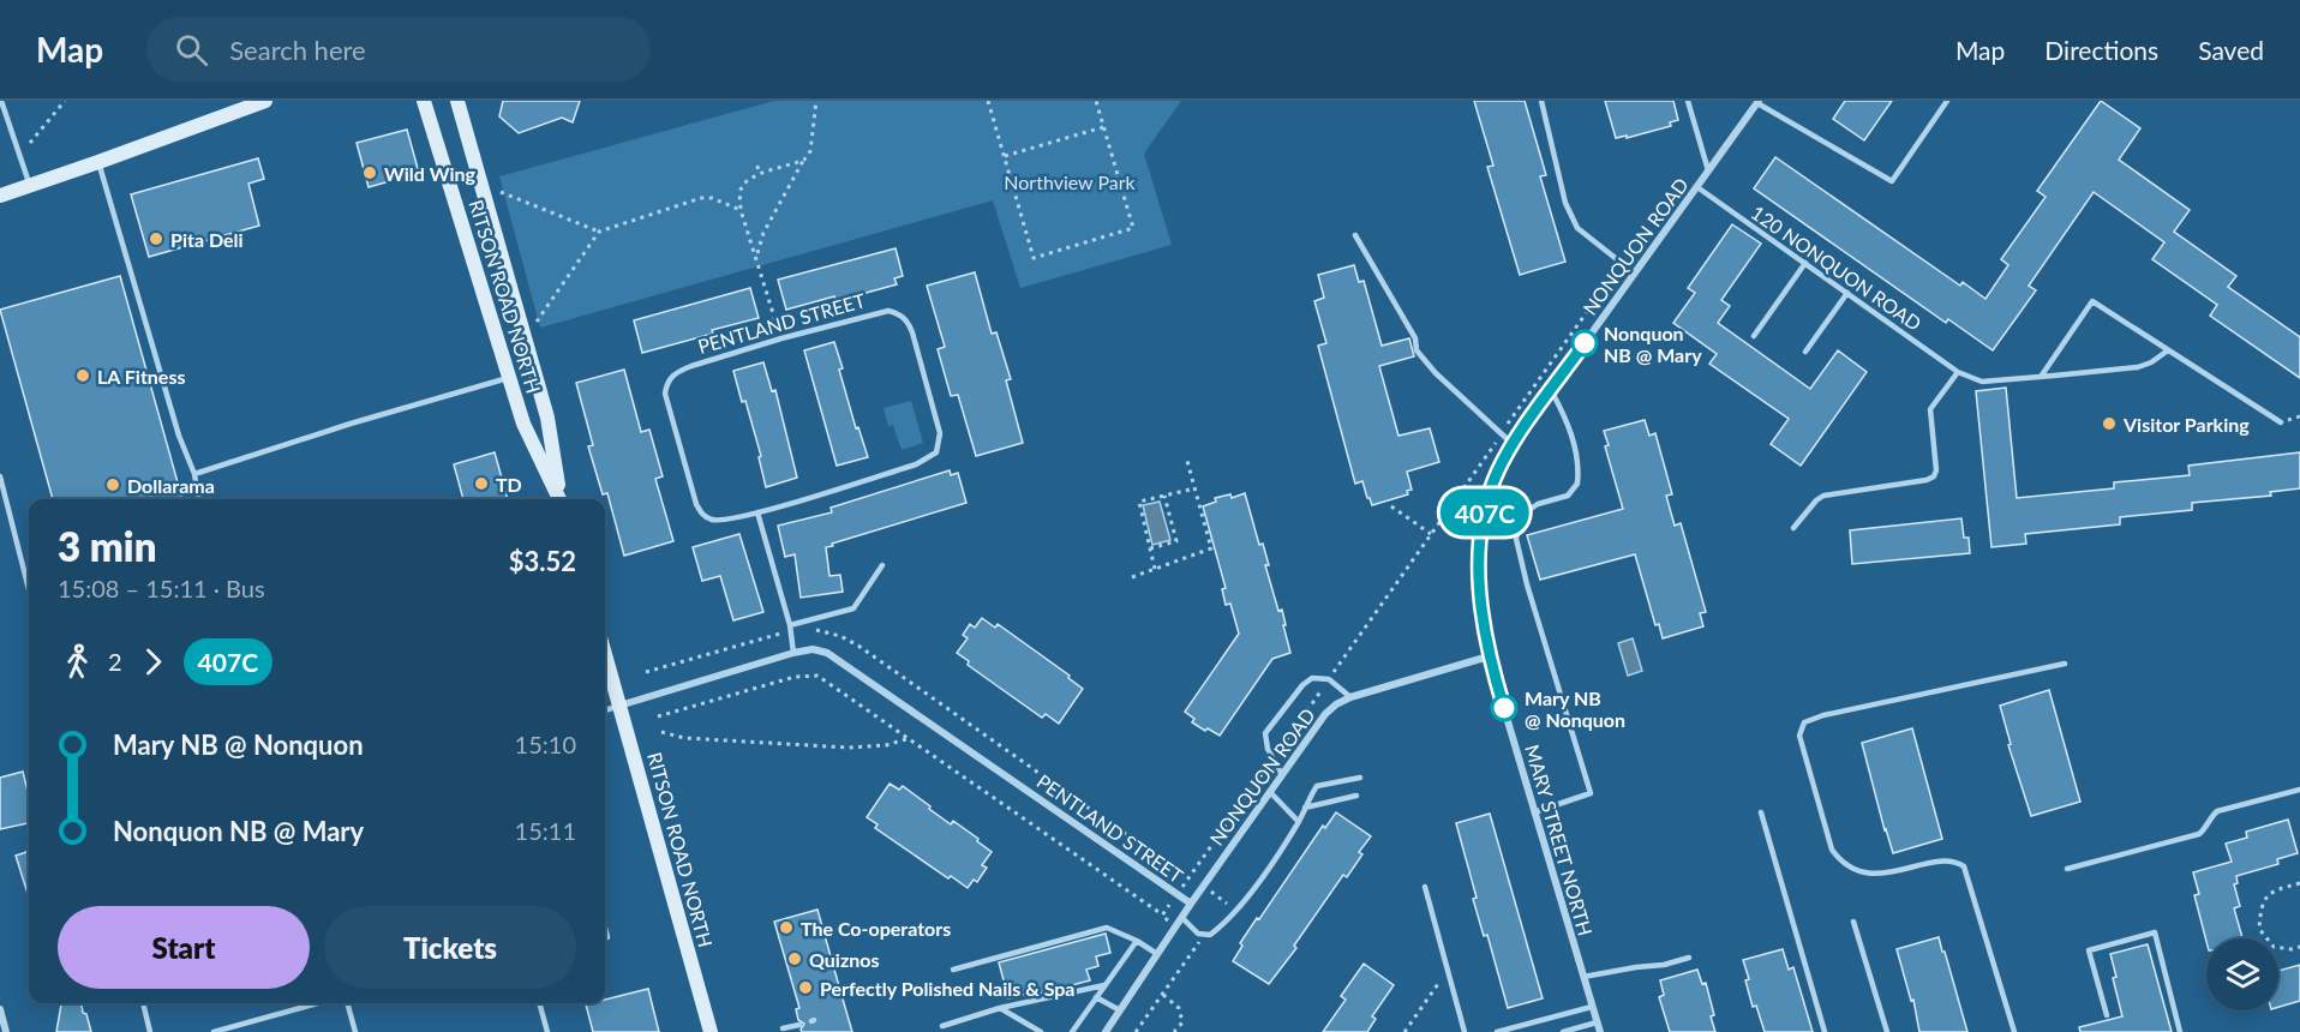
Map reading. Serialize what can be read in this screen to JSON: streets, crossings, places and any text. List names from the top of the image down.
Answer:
{
  "streets": {
    "main road": ["RITSON ROAD NORTH"],
    "street": ["NONQUON ROAD", "PENTLAND STREET", "MARY STREET NORTH"],
    "lane": ["120 NONQUON ROAD"]
  },
  "crossings": [
    ["NONQUON ROAD", "120 NONQUON ROAD"],
    ["NONQUON ROAD", "PENTLAND STREET"],
    ["NONQUON ROAD", "MARY STREET NORTH"],
    ["RITSON ROAD NORTH", "PENTLAND STREET"]
  ],
  "parks": ["Northview Park"],
  "places": [
    "Wild Wing",
    "Pita Deli",
    "Nonquon NB @ Mary",
    "LA Fitness",
    "Visitor Parking",
    "TD",
    "Dollarama",
    "Mary NB @ Nonquon",
    "The Co-operators",
    "Quiznos",
    "Perfectly Polished Nails & Spa"
  ],
  "lines": ["bus line 407C"],
  "page": {
    "header": "Map",
    "search": "Search here",
    "nav": ["Map", "Directions", "Saved"],
    "on_map": "407C",
    "heading": ["3 min", "15:08 – 15:11 · Bus", "$3.52"],
    "legs": ["2", "407C"],
    "list": [
      {
        "name": "Mary NB @ Nonquon",
        "value": "15:10"
      },
      {
        "name": "Nonquon NB @ Mary",
        "value": "15:11"
      }
    ],
    "buttons": ["Start", "Tickets"]
  }
}
